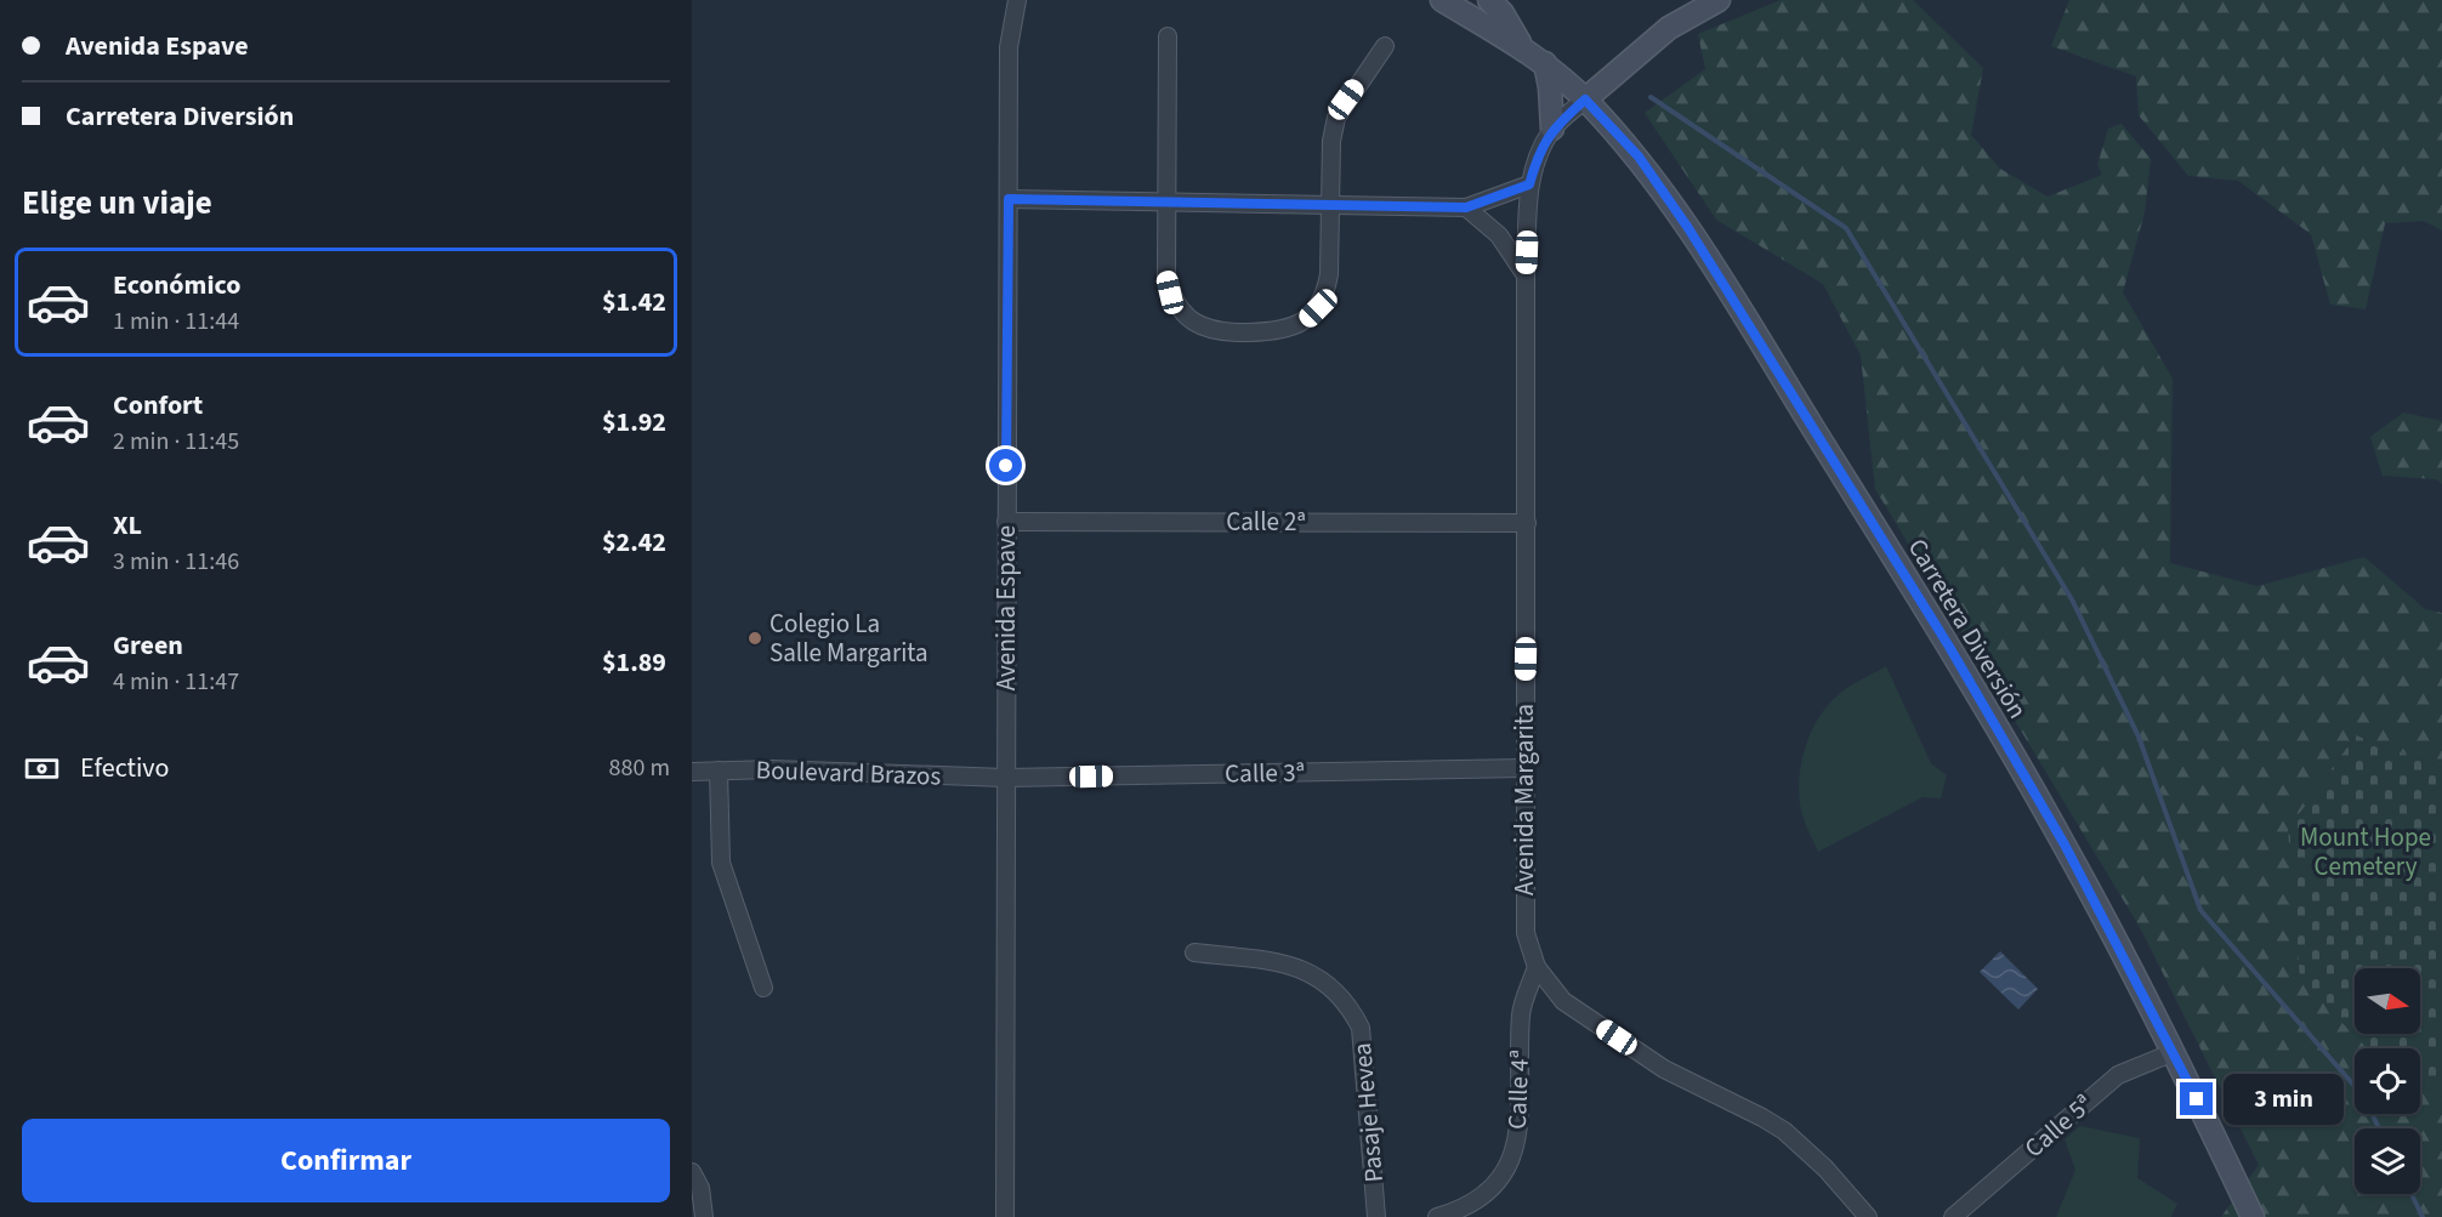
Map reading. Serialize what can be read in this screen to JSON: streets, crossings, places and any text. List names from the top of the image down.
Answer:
{
  "streets": {
    "main road": ["Carretera Diversión"],
    "street": [
      "Calle 2ª",
      "Avenida Espave",
      "Boulevard Brazos",
      "Calle 3ª",
      "Avenida Margarita",
      "Calle 4ª",
      "Pasaje Hevea",
      "Calle 5ª"
    ]
  },
  "crossings": [
    ["Calle 2ª", "Avenida Espave"],
    ["Calle 2ª", "Avenida Margarita"],
    ["Avenida Espave", "Boulevard Brazos"],
    ["Avenida Espave", "Calle 3ª"],
    ["Carretera Diversión", "Avenida Margarita"],
    ["Carretera Diversión", "Calle 5ª"],
    ["Boulevard Brazos", "Calle 3ª"],
    ["Calle 3ª", "Avenida Margarita"],
    ["Avenida Margarita", "Calle 4ª"]
  ],
  "parks": ["Mount Hope Cemetery"],
  "places": ["Colegio La Salle Margarita"],
  "north": "right",
  "page": {
    "banner": ["Avenida Espave", "Carretera Diversión"],
    "heading": "Elige un viaje",
    "list": [
      {
        "name": "Económico",
        "note": "1 min · 11:44",
        "value": "$1.42"
      },
      {
        "name": "Confort",
        "note": "2 min · 11:45",
        "value": "$1.92"
      },
      {
        "name": "XL",
        "note": "3 min · 11:46",
        "value": "$2.42"
      },
      {
        "name": "Green",
        "note": "4 min · 11:47",
        "value": "$1.89"
      }
    ],
    "pay": ["Efectivo", "880 m"],
    "bubble": "3 min",
    "buttons": "Confirmar"
  }
}
